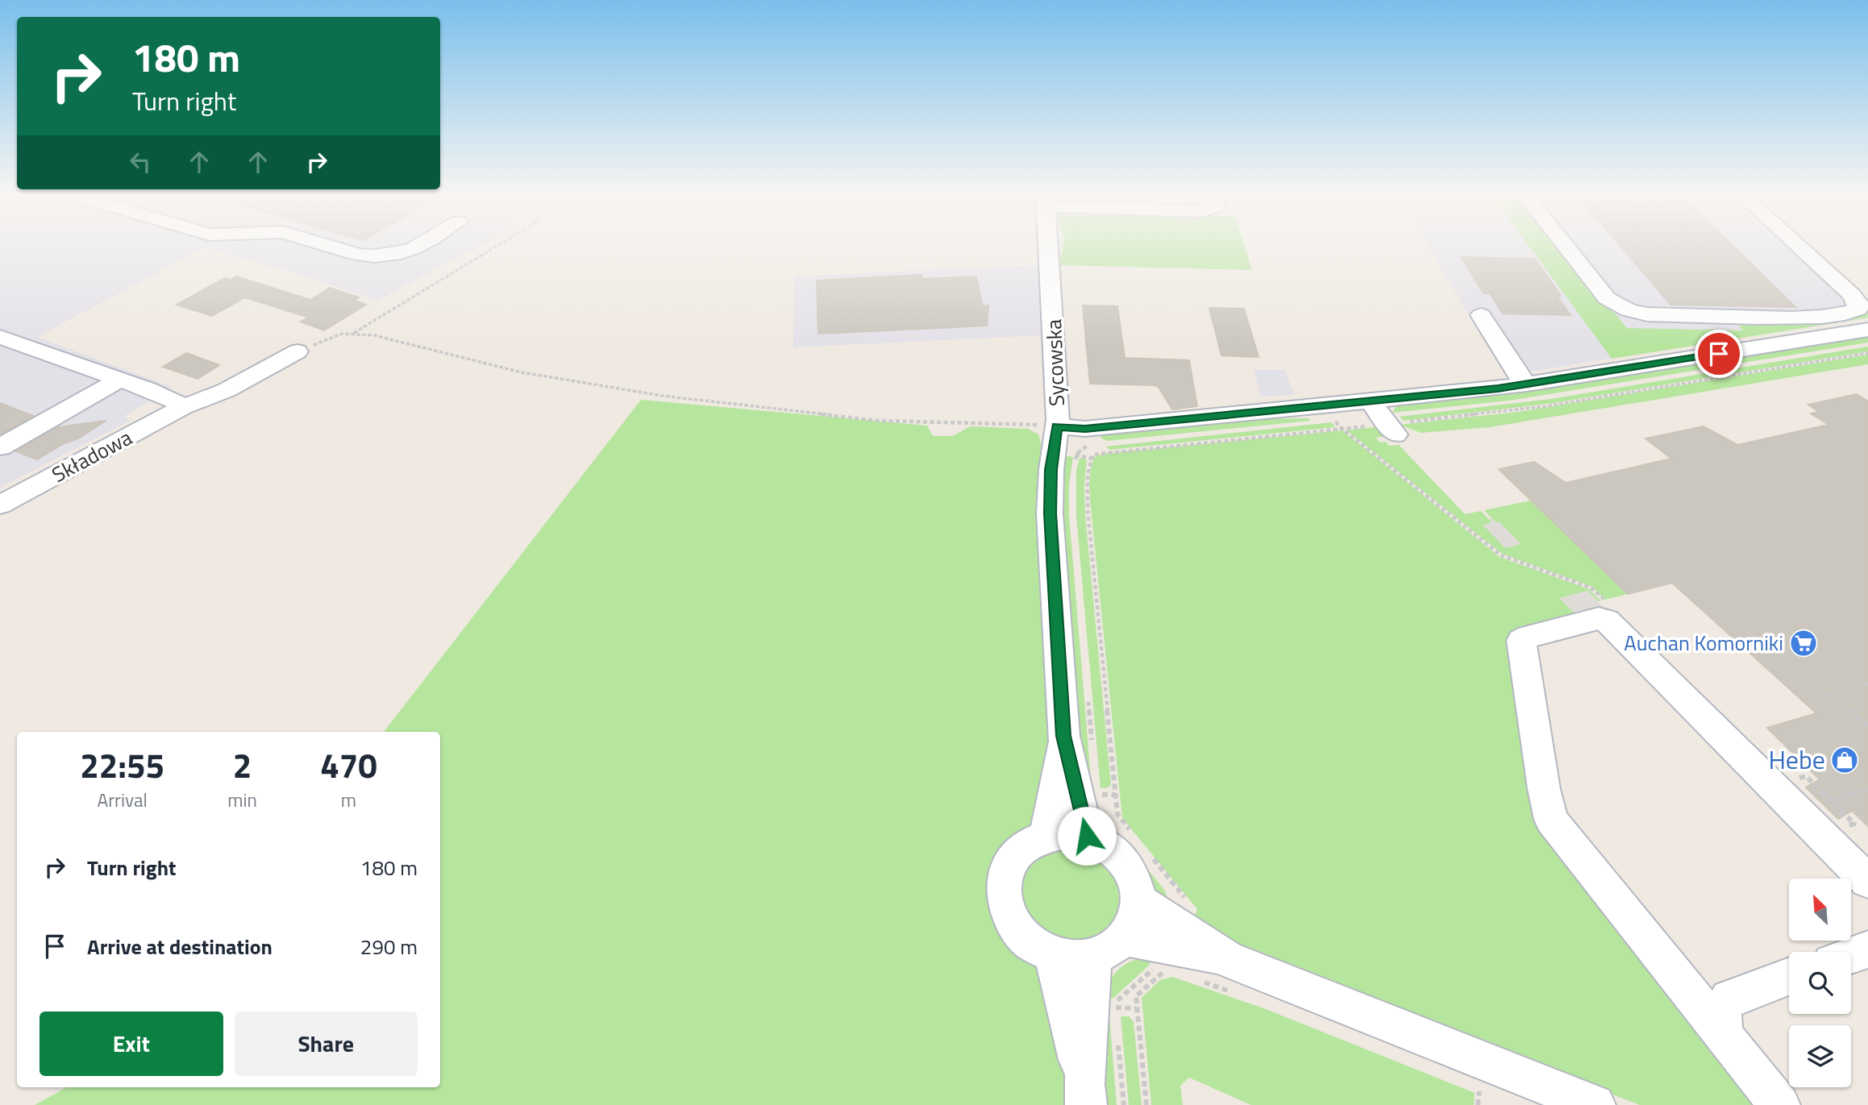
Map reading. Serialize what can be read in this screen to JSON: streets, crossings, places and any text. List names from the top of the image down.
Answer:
{
  "streets": {
    "street": ["Sycowska", "Składowa"]
  },
  "places": {
    "supermarket": ["Auchan Komorniki"],
    "shop": ["Hebe"]
  },
  "north": "top left",
  "page": {
    "turn": ["180 m", "Turn right"],
    "eta": [
      "22:55",
      "Arrival",
      "2",
      "min",
      "470",
      "m"
    ],
    "list": [
      {
        "name": "Turn right",
        "value": "180 m"
      },
      {
        "name": "Arrive at destination",
        "value": "290 m"
      }
    ],
    "buttons": ["Exit", "Share"]
  }
}
